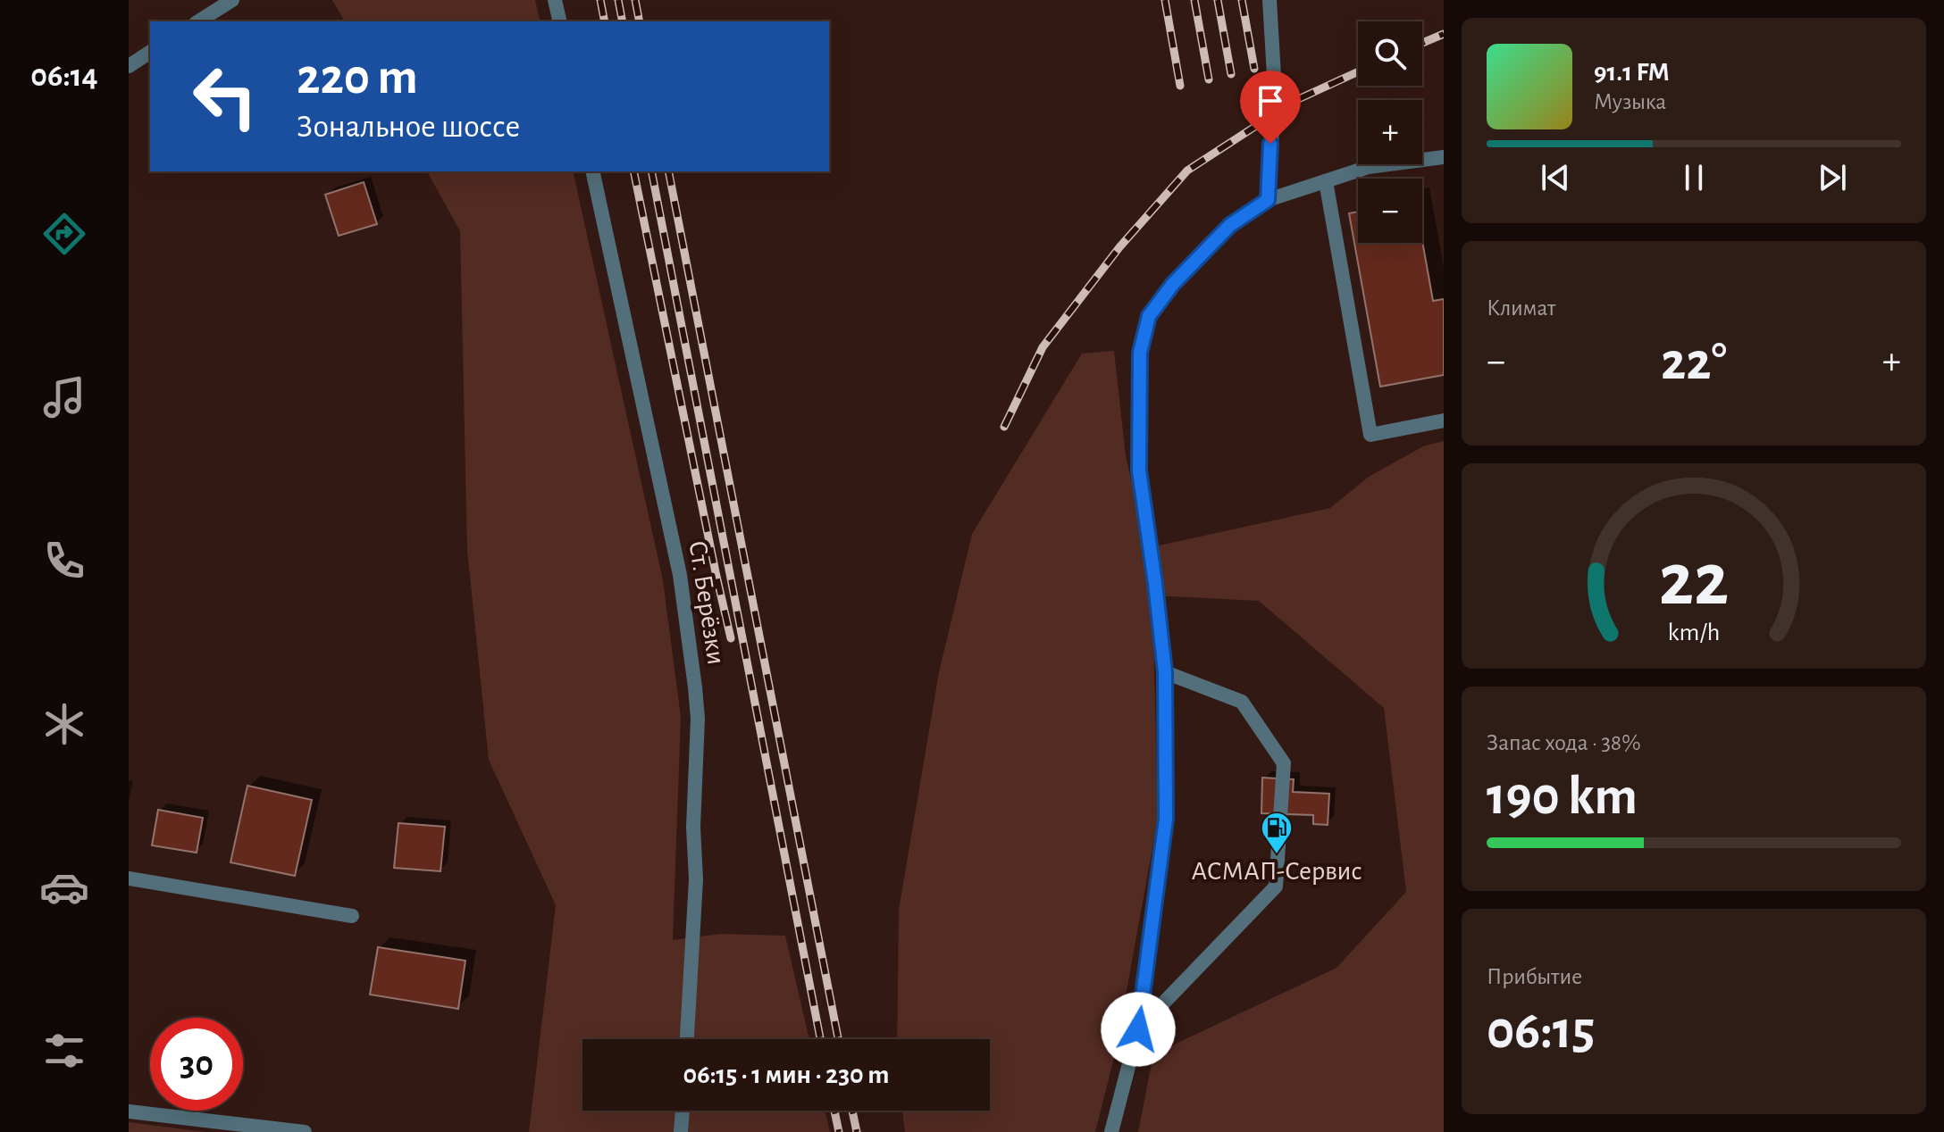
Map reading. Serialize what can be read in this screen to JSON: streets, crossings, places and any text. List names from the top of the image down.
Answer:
{
  "streets": {
    "street": ["Ст. Берёзки"]
  },
  "places": {
    "fuel station": ["АСМАП-Сервис"]
  },
  "page": {
    "tabs": "06:14",
    "map_buttons": ["+", "−"],
    "turn": ["220 m", "Зональное шоссе"],
    "song": ["91.1 FM", "Музыка"],
    "tile": [
      "Климат",
      ["Запас хода · 38%", "190 km"],
      ["Прибытие", "06:15"]
    ],
    "heat": ["−", "22°", "+"],
    "limit": "30",
    "trip": "06:15 · 1 мин · 230 m",
    "gauge": ["22", "km/h"]
  }
}
